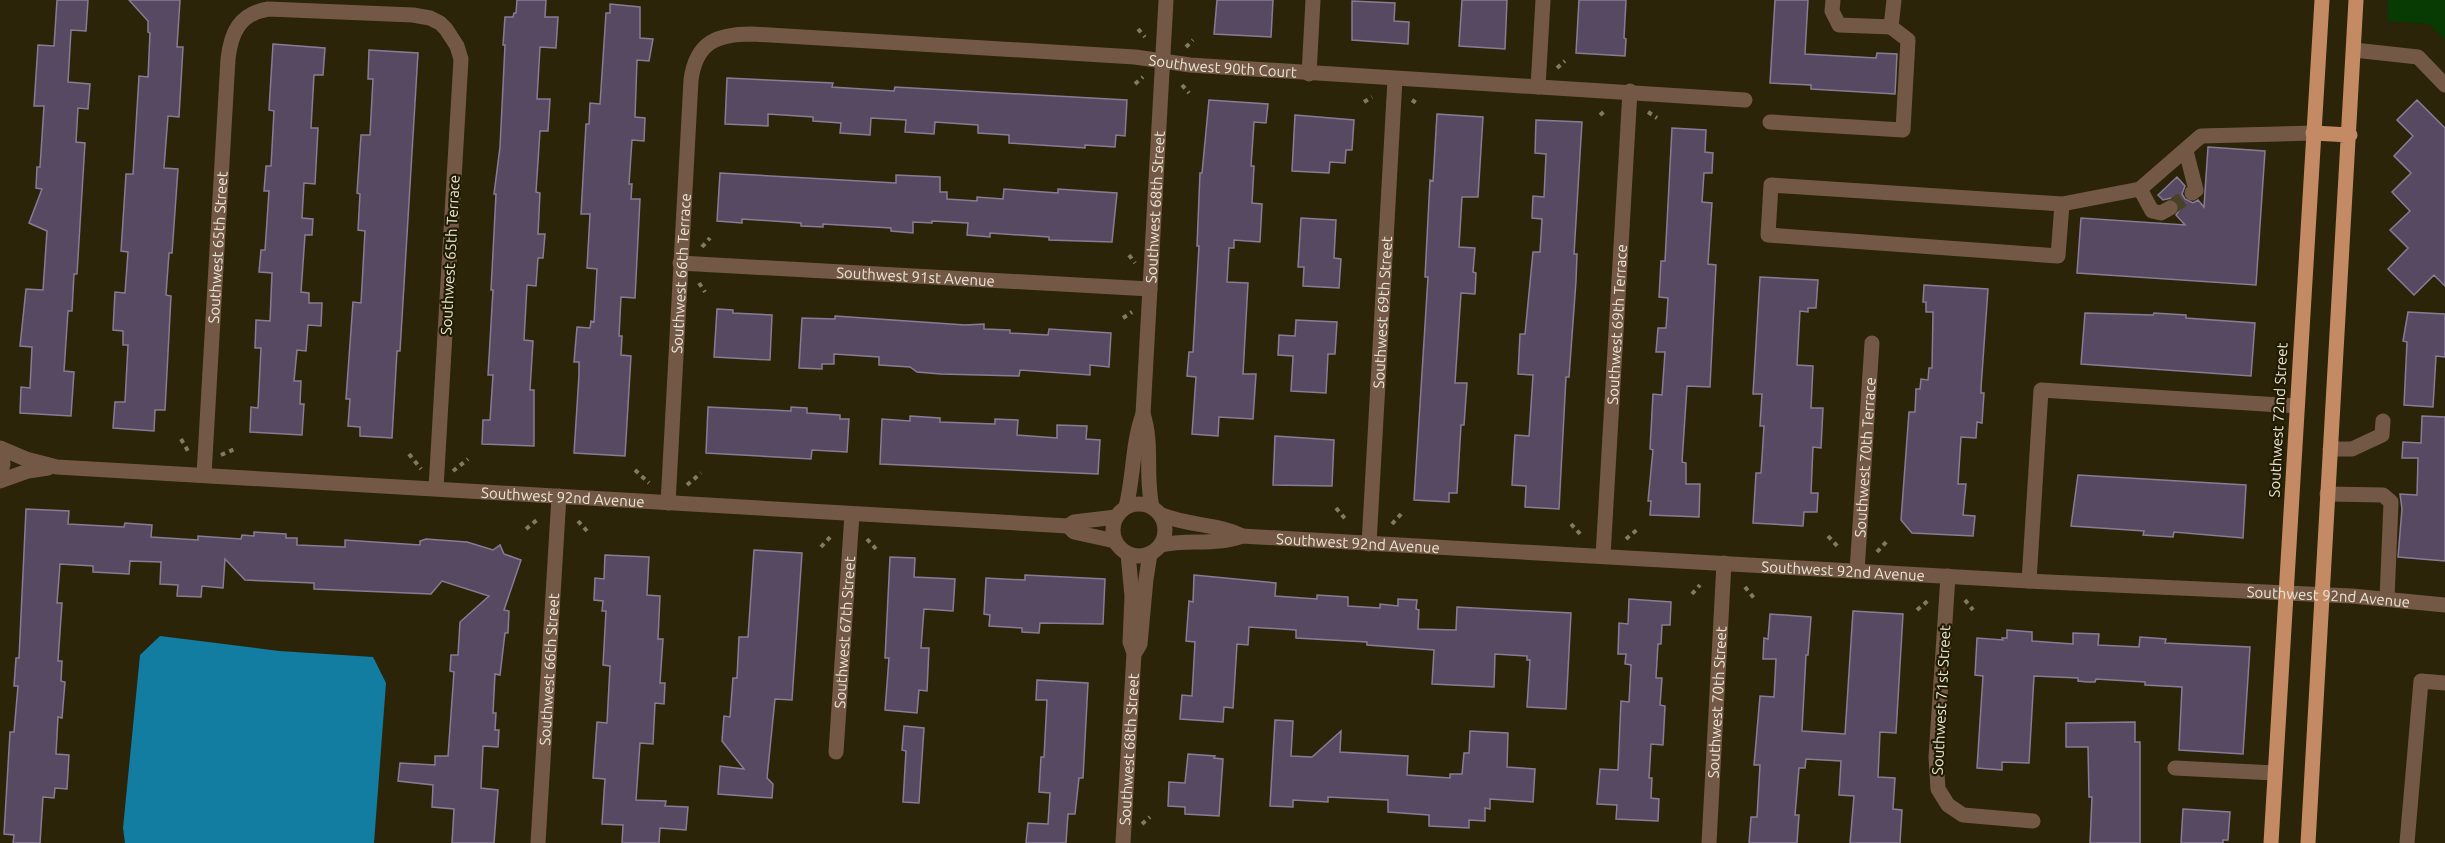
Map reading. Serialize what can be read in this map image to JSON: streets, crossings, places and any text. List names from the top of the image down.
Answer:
{
  "streets": {
    "main road": ["Southwest 72nd Street"],
    "street": [
      "Southwest 90th Court",
      "Southwest 68th Street",
      "Southwest 65th Street",
      "Southwest 65th Terrace",
      "Southwest 66th Terrace",
      "Southwest 91st Avenue",
      "Southwest 69th Street",
      "Southwest 69th Terrace",
      "Southwest 70th Terrace",
      "Southwest 92nd Avenue",
      "Southwest 67th Street",
      "Southwest 66th Street",
      "Southwest 71st Street",
      "Southwest 70th Street"
    ]
  },
  "crossings": [
    ["Southwest 90th Court", "Southwest 68th Street"],
    ["Southwest 90th Court", "Southwest 66th Terrace"],
    ["Southwest 90th Court", "Southwest 69th Street"],
    ["Southwest 90th Court", "Southwest 69th Terrace"],
    ["Southwest 68th Street", "Southwest 91st Avenue"],
    ["Southwest 68th Street", "Southwest 92nd Avenue"],
    ["Southwest 65th Street", "Southwest 65th Terrace"],
    ["Southwest 65th Street", "Southwest 92nd Avenue"],
    ["Southwest 65th Terrace", "Southwest 92nd Avenue"],
    ["Southwest 66th Terrace", "Southwest 91st Avenue"],
    ["Southwest 66th Terrace", "Southwest 92nd Avenue"],
    ["Southwest 69th Street", "Southwest 92nd Avenue"],
    ["Southwest 69th Terrace", "Southwest 92nd Avenue"],
    ["Southwest 72nd Street", "Southwest 92nd Avenue"],
    ["Southwest 70th Terrace", "Southwest 92nd Avenue"],
    ["Southwest 92nd Avenue", "Southwest 67th Street"],
    ["Southwest 92nd Avenue", "Southwest 66th Street"],
    ["Southwest 92nd Avenue", "Southwest 71st Street"],
    ["Southwest 92nd Avenue", "Southwest 70th Street"]
  ]
}
